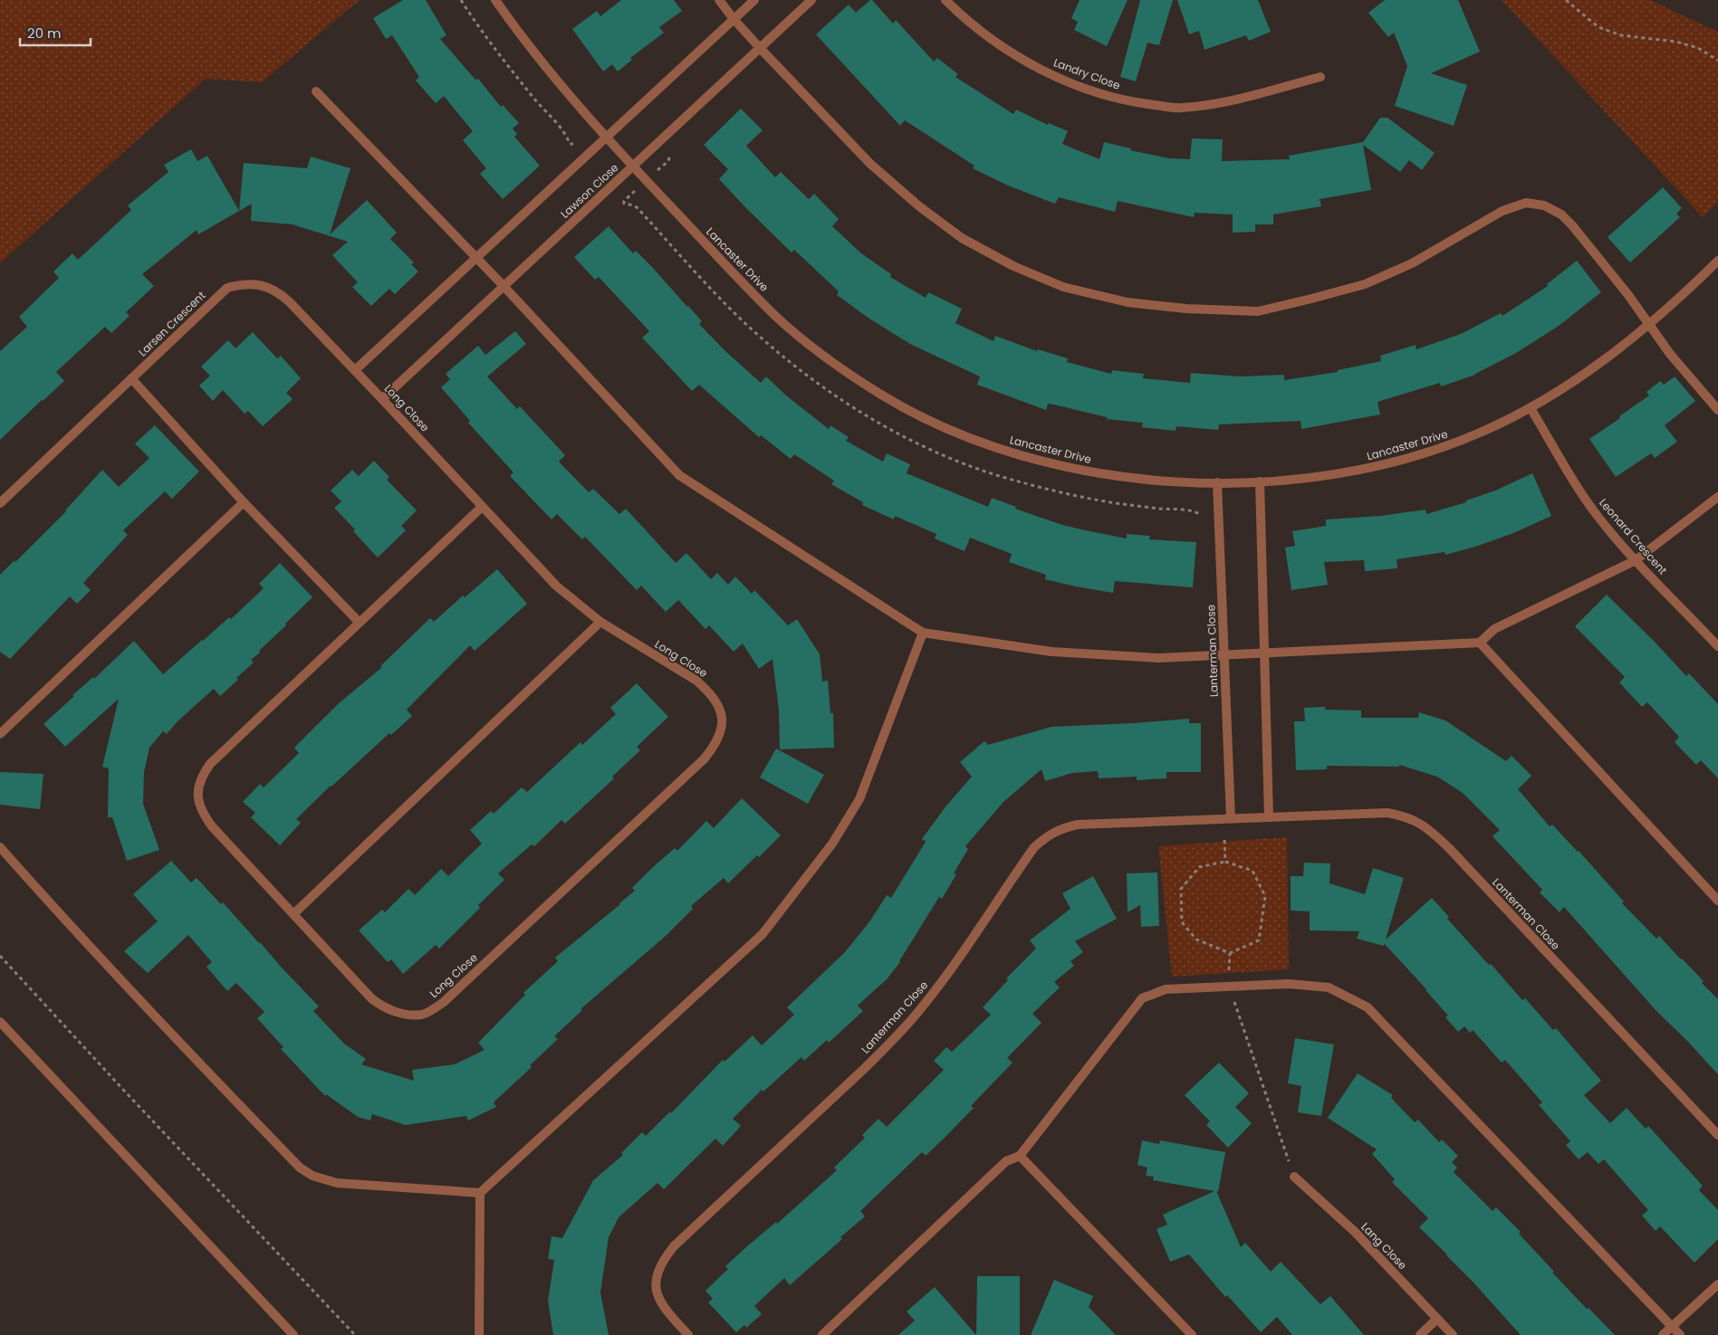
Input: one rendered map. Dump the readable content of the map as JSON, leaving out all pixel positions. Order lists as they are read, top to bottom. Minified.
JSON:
{"streets":{"street":["Landry Close","Lawson Close","Lancaster Drive","Larsen Crescent","Long Close","Leonard Crescent","Lanterman Close","Lang Close"]},"crossings":[["Lawson Close","Lancaster Drive"],["Lawson Close","Long Close"],["Lancaster Drive","Leonard Crescent"],["Lancaster Drive","Lanterman Close"],["Larsen Crescent","Long Close"]],"scale_bar":"20 m"}
